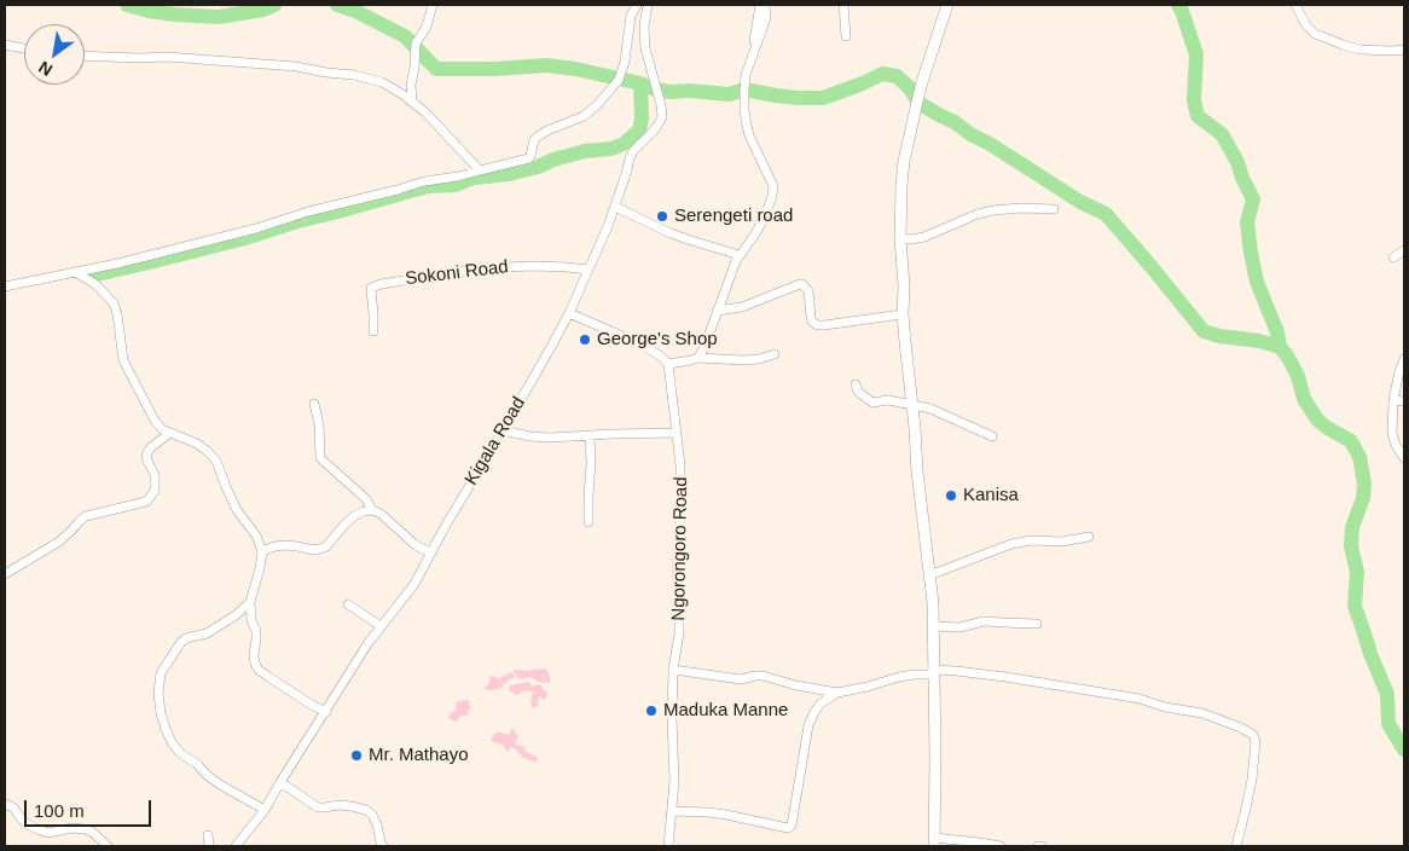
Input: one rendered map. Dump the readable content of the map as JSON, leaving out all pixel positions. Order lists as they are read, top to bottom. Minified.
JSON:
{"streets":{"street":["Sokoni Road","Kigala Road","Ngorongoro Road"]},"crossings":[["Sokoni Road","Kigala Road"]],"places":["Serengeti road","George's Shop","Kanisa","Maduka Manne","Mr. Mathayo"],"scale_bar":"100 m","north":"bottom left"}
